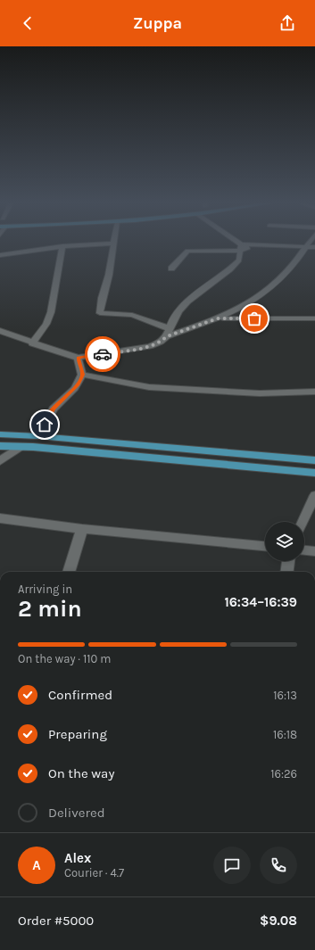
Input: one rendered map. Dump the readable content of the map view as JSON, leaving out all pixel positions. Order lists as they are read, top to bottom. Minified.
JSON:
{"page":{"header":"Zuppa","heading":["2 min","Arriving in","16:34–16:39"],"panel":["Alex","Courier · 4.7","Order #5000","$9.08"],"bar":"On the way · 110 m","list":[["Confirmed","16:13"],["Preparing","16:18"],["On the way","16:26"],"Delivered"],"round":"A"}}
